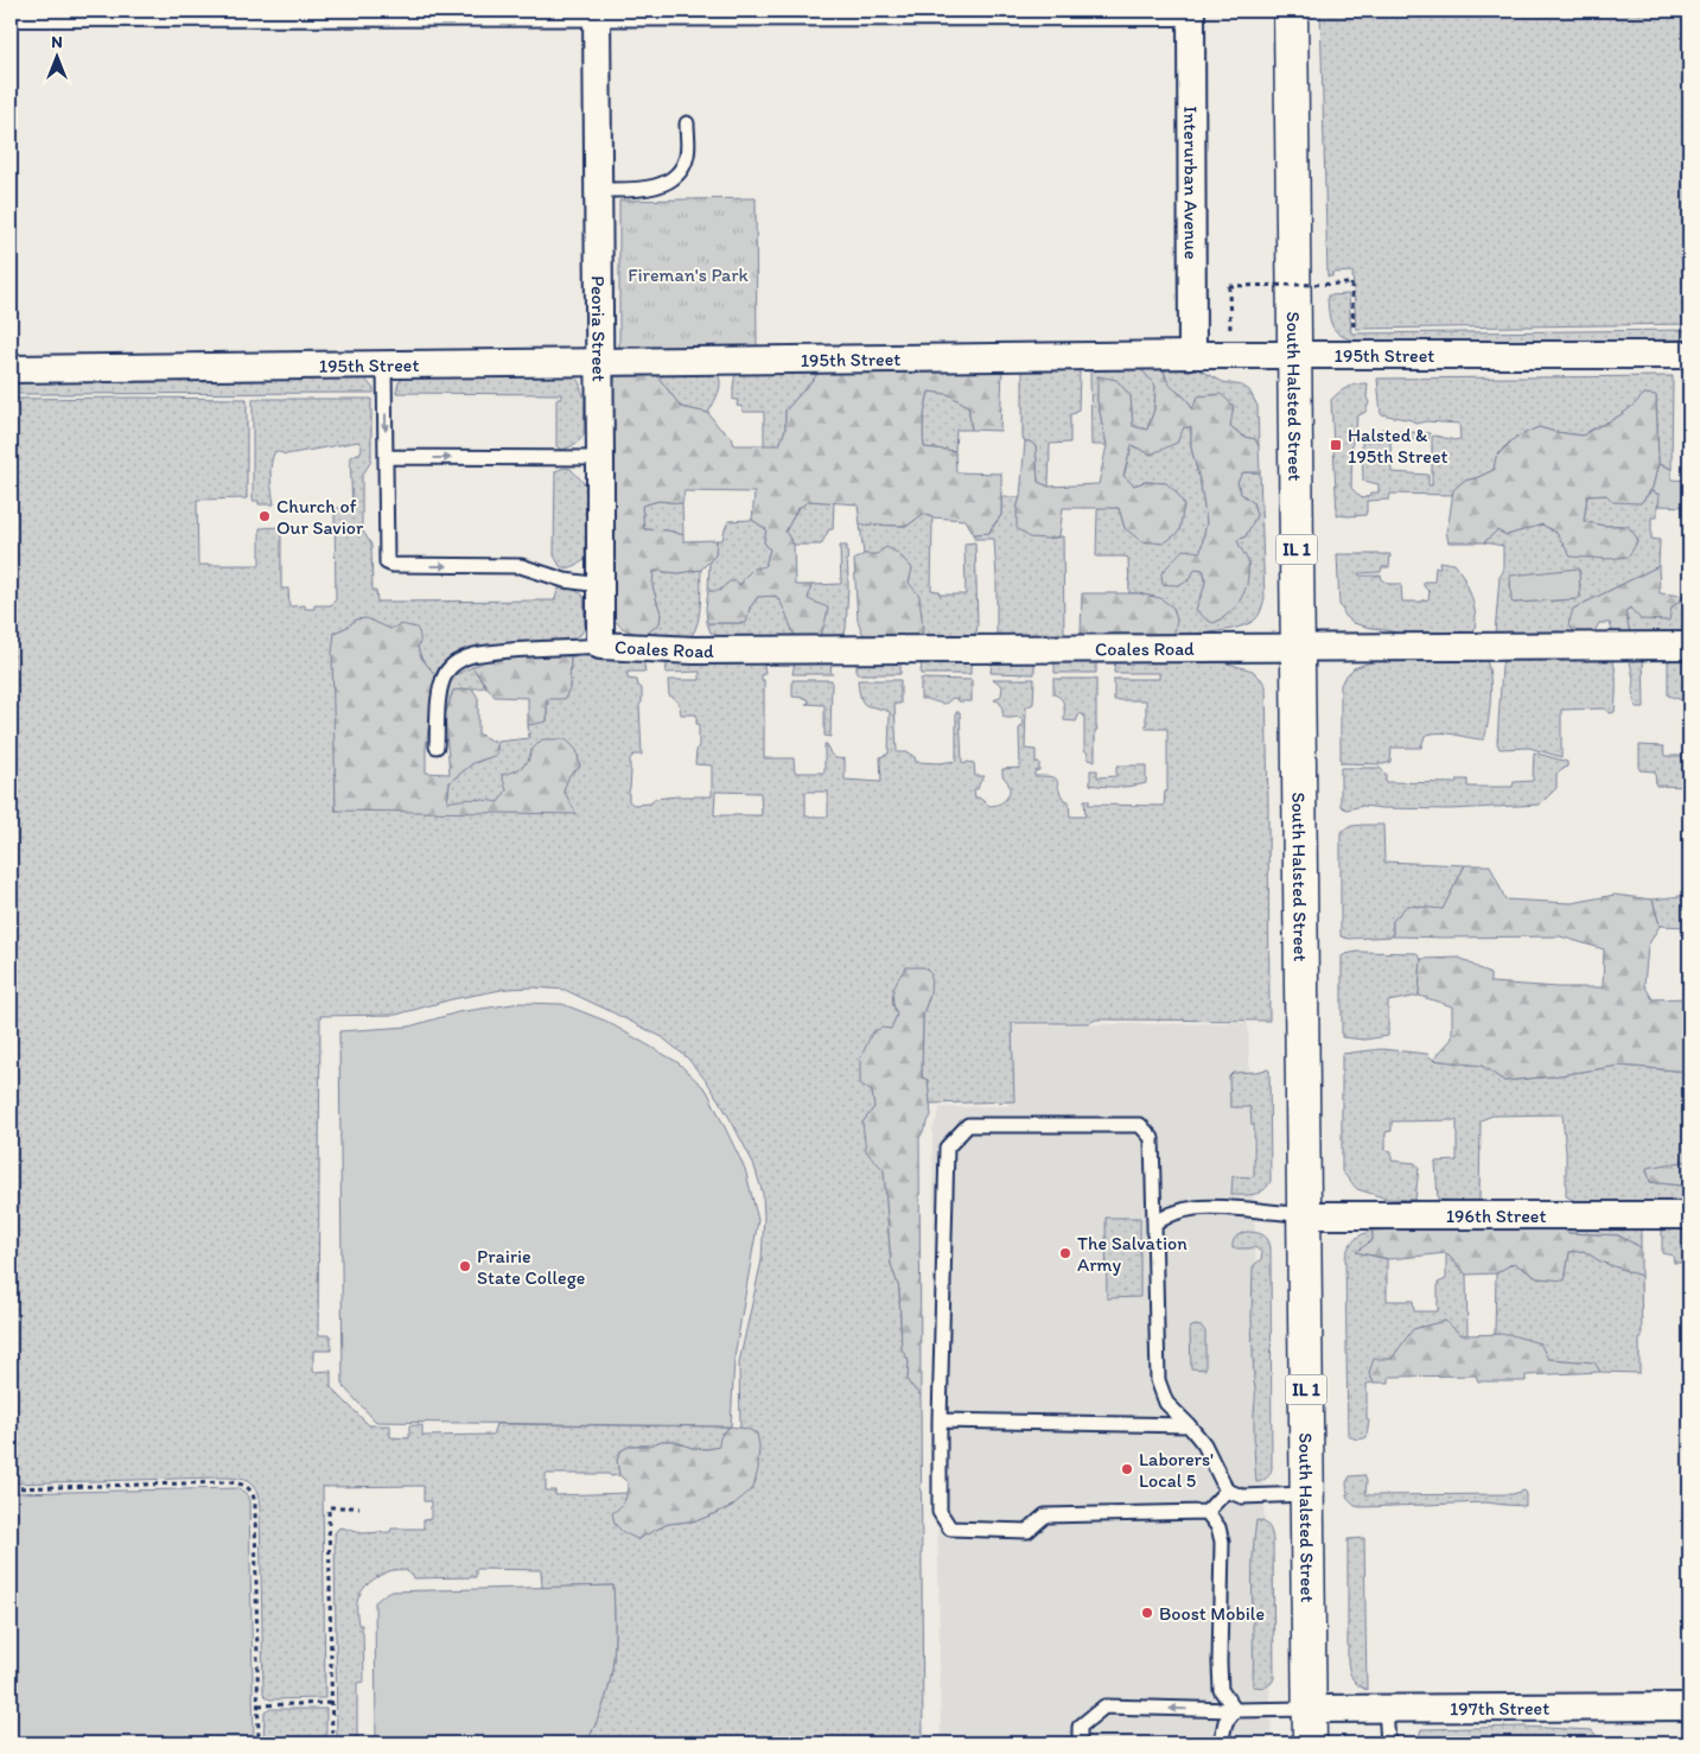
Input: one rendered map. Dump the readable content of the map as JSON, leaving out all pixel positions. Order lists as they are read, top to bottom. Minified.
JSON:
{"streets":{"main road":["South Halsted Street","IL 1"],"street":["Interurban Avenue","Peoria Street","195th Street","Coales Road","196th Street","197th Street"]},"crossings":[["Interurban Avenue","195th Street"],["Peoria Street","195th Street"],["Peoria Street","Coales Road"],["195th Street","South Halsted Street"],["South Halsted Street","Coales Road"],["South Halsted Street","196th Street"],["South Halsted Street","197th Street"]],"parks":["Fireman's Park"],"places":{"transit":["Halsted & 195th Street"],"other":["Church of Our Savior","The Salvation Army","Prairie State College","Laborers' Local 5","Boost Mobile"]},"north":"top"}
